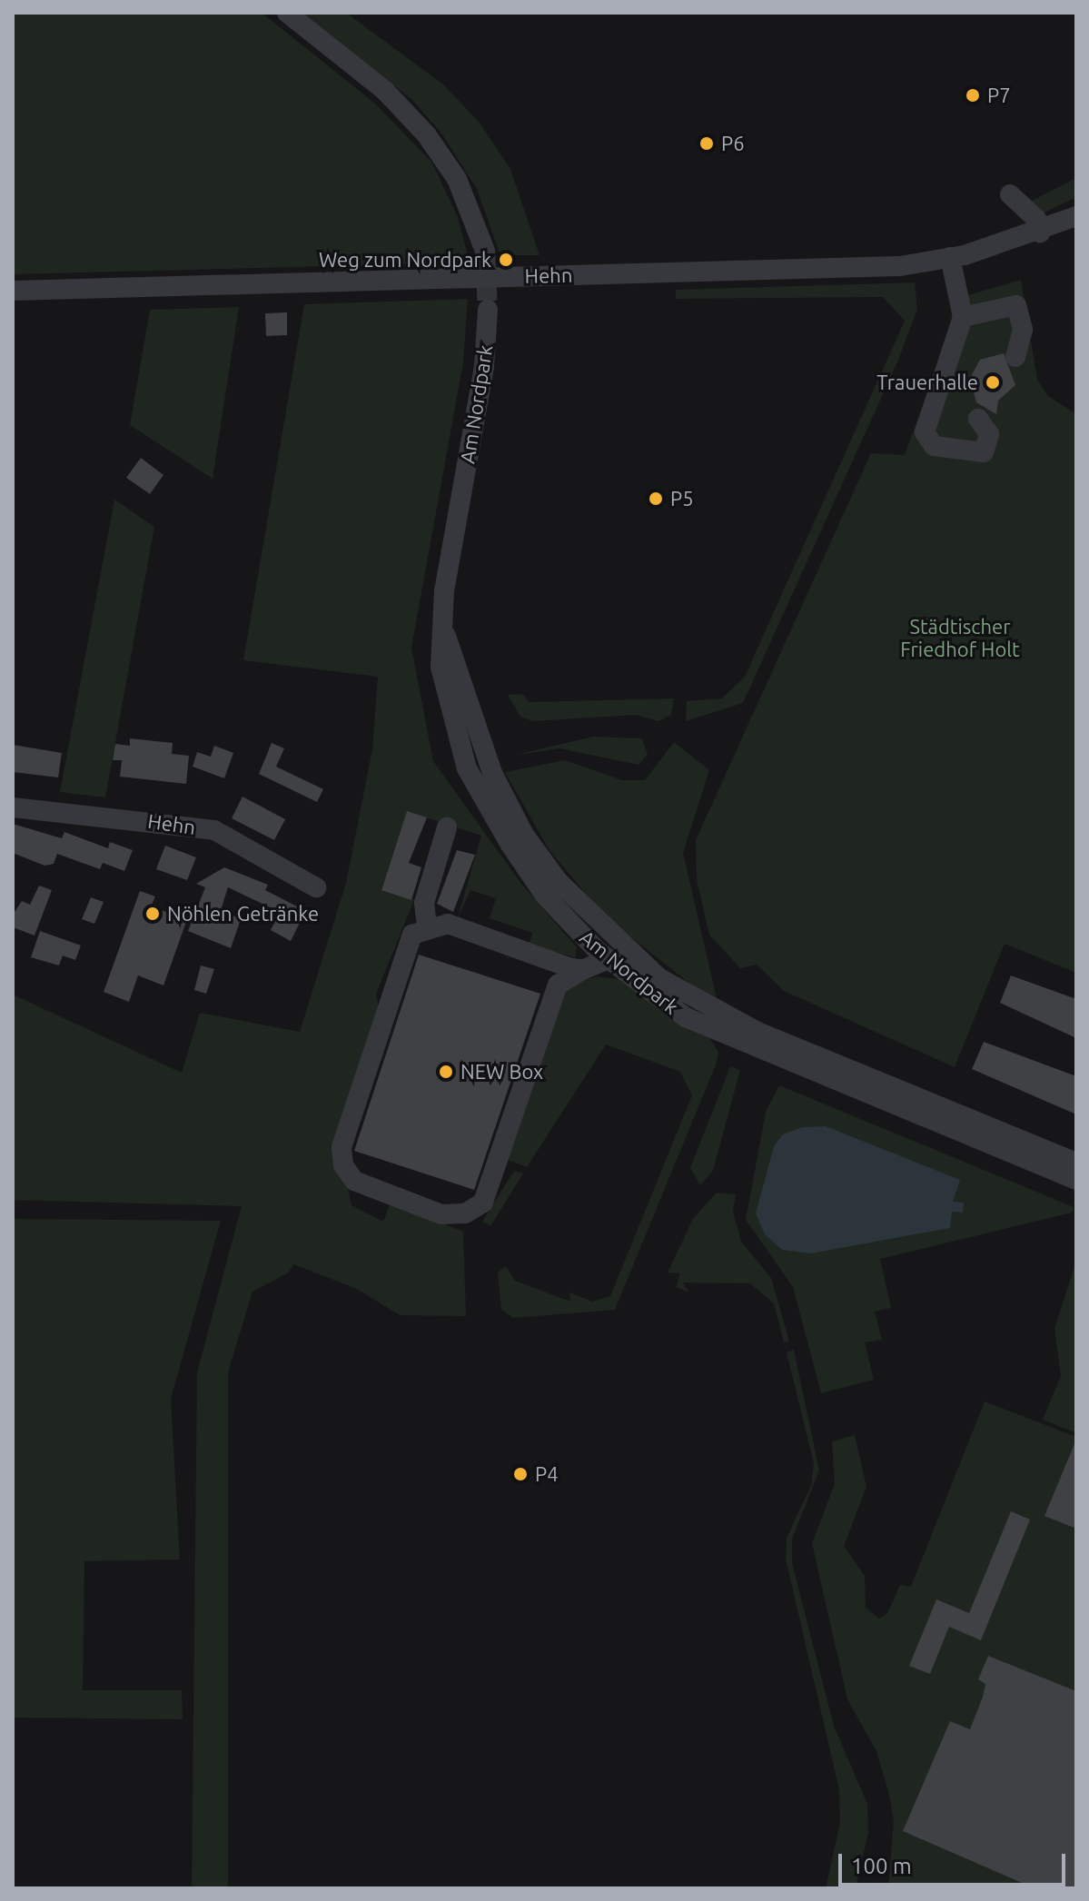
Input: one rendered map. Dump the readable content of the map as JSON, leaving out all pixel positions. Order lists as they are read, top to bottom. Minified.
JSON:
{"streets":{"street":["Hehn","Am Nordpark"]},"parks":["Städtischer Friedhof Holt"],"places":["P7","P6","Weg zum Nordpark","Trauerhalle","P5","Nöhlen Getränke","NEW Box","P4"],"scale_bar":"100 m"}
